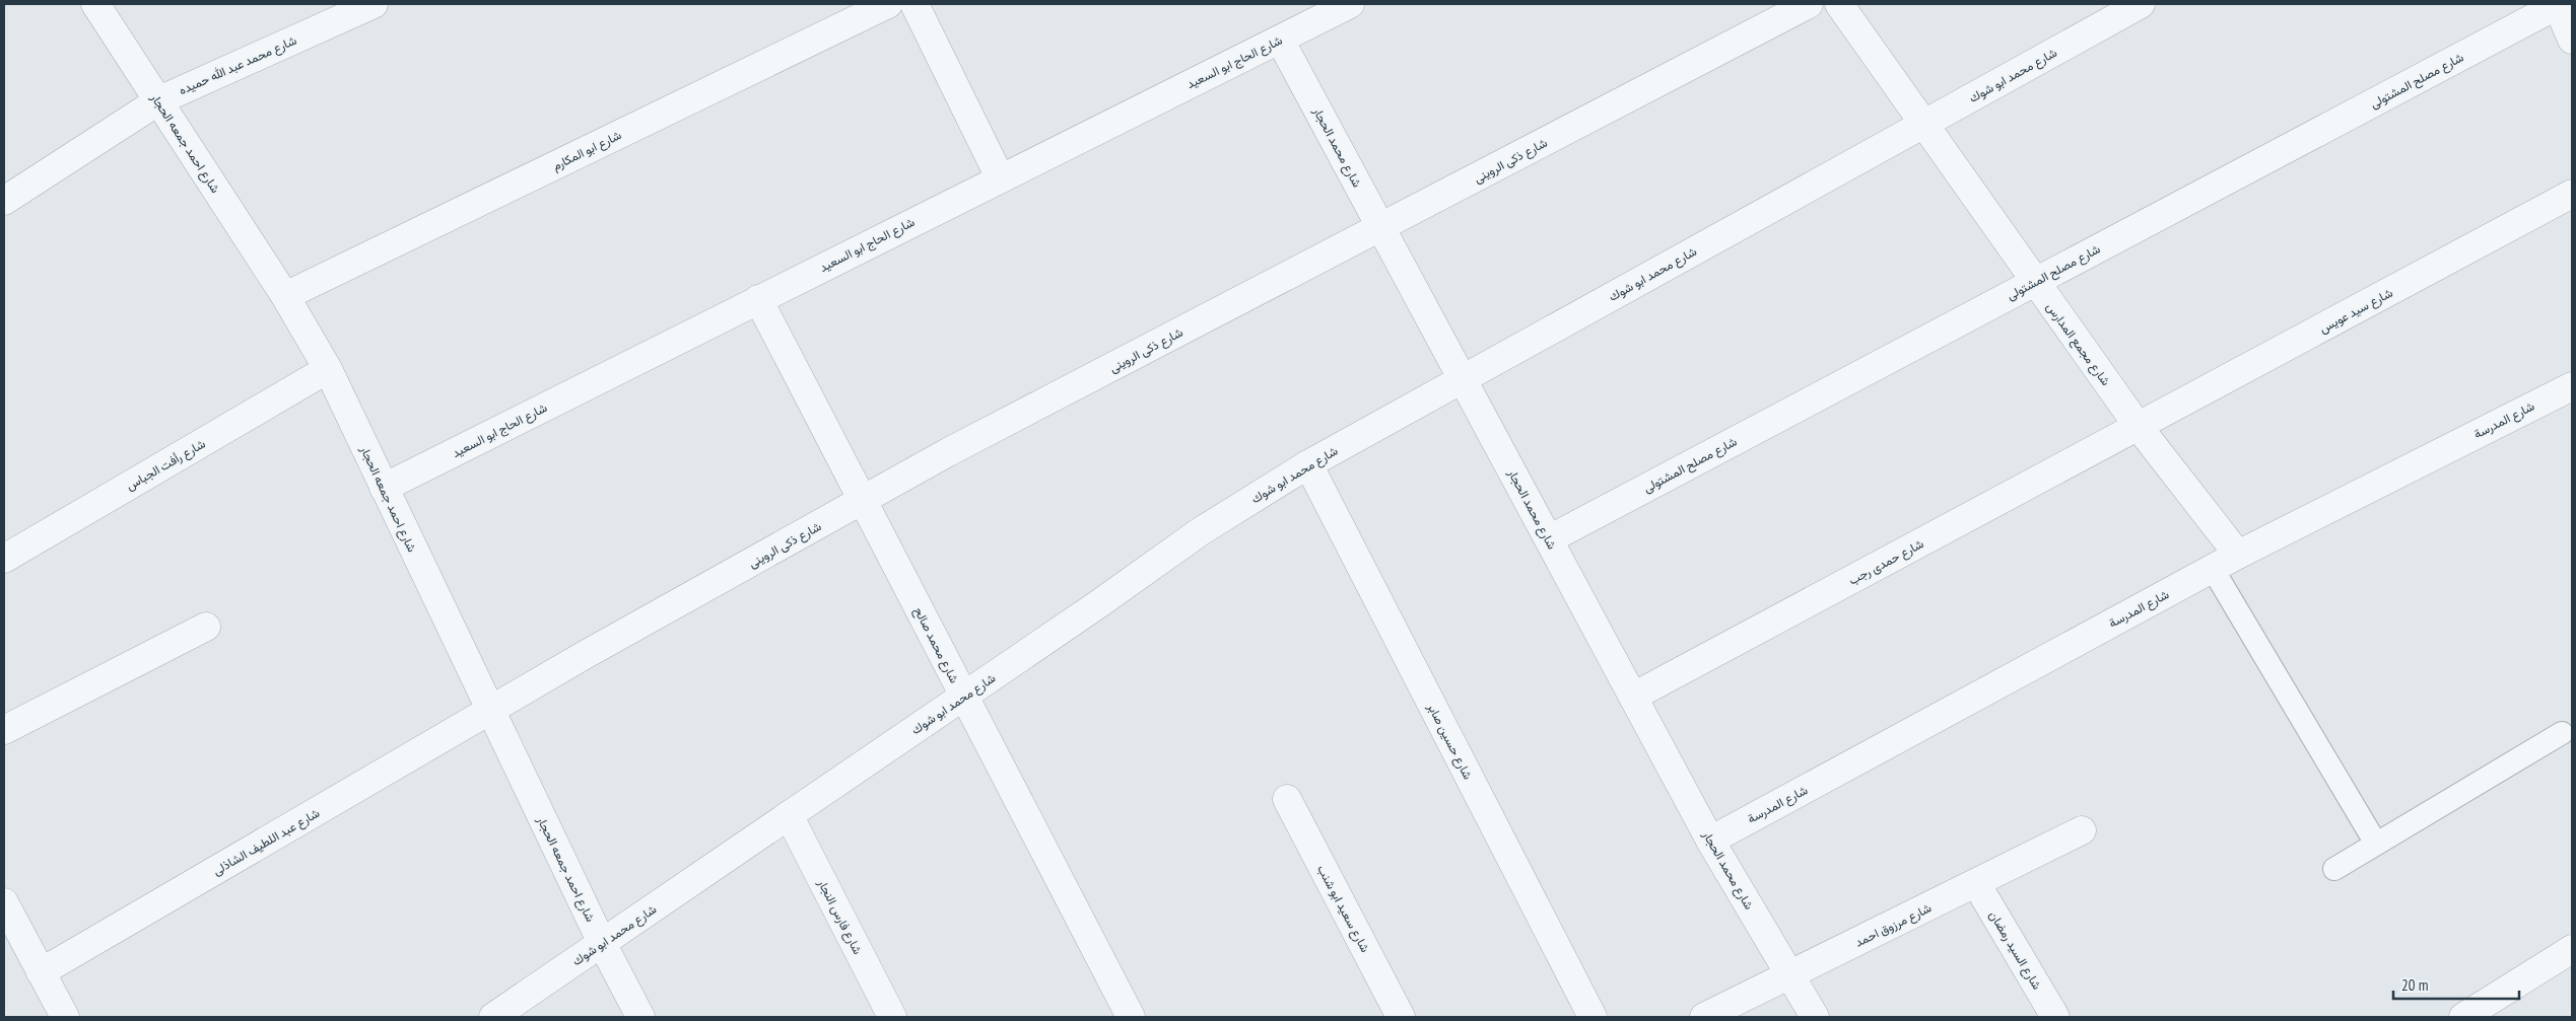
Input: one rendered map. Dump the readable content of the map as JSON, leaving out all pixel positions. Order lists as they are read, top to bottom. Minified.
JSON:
{"streets":{"street":["شارع الحاج ابو السعيد","شارع محمد عبد الله حميده","شارع محمد ابو شوك","شارع مصلح المشتولى","شارع احمد جمعه الحجار","شارع محمد الحجار","شارع ابو المكارم","شارع ذكى الروينى","شارع سيد عويس","شارع مجمع المدارس","شارع المدرسة","شارع رأفت الجباس","شارع حمدى رجب","شارع محمد صالح","شارع حسين صابر","شارع عبد اللطيف الشاذلى","شارع سعيد ابو شنب","شارع فارس النجار","شارع مرزوق احمد","شارع السيد رمضان"]},"crossings":[["شارع الحاج ابو السعيد","شارع احمد جمعه الحجار"],["شارع الحاج ابو السعيد","شارع محمد الحجار"],["شارع الحاج ابو السعيد","شارع محمد صالح"],["شارع محمد عبد الله حميده","شارع احمد جمعه الحجار"],["شارع محمد ابو شوك","شارع احمد جمعه الحجار"],["شارع محمد ابو شوك","شارع محمد الحجار"],["شارع محمد ابو شوك","شارع مجمع المدارس"],["شارع محمد ابو شوك","شارع محمد صالح"],["شارع محمد ابو شوك","شارع حسين صابر"],["شارع محمد ابو شوك","شارع فارس النجار"],["شارع مصلح المشتولى","شارع محمد الحجار"],["شارع مصلح المشتولى","شارع مجمع المدارس"],["شارع احمد جمعه الحجار","شارع ابو المكارم"],["شارع احمد جمعه الحجار","شارع ذكى الروينى"],["شارع احمد جمعه الحجار","شارع رأفت الجباس"],["شارع احمد جمعه الحجار","شارع عبد اللطيف الشاذلى"],["شارع محمد الحجار","شارع ذكى الروينى"],["شارع محمد الحجار","شارع المدرسة"],["شارع محمد الحجار","شارع حمدى رجب"],["شارع محمد الحجار","شارع مرزوق احمد"],["شارع ذكى الروينى","شارع محمد صالح"],["شارع ذكى الروينى","شارع عبد اللطيف الشاذلى"],["شارع سيد عويس","شارع مجمع المدارس"],["شارع سيد عويس","شارع حمدى رجب"],["شارع مجمع المدارس","شارع المدرسة"],["شارع مجمع المدارس","شارع حمدى رجب"],["شارع مرزوق احمد","شارع السيد رمضان"]],"scale_bar":"20 m"}
